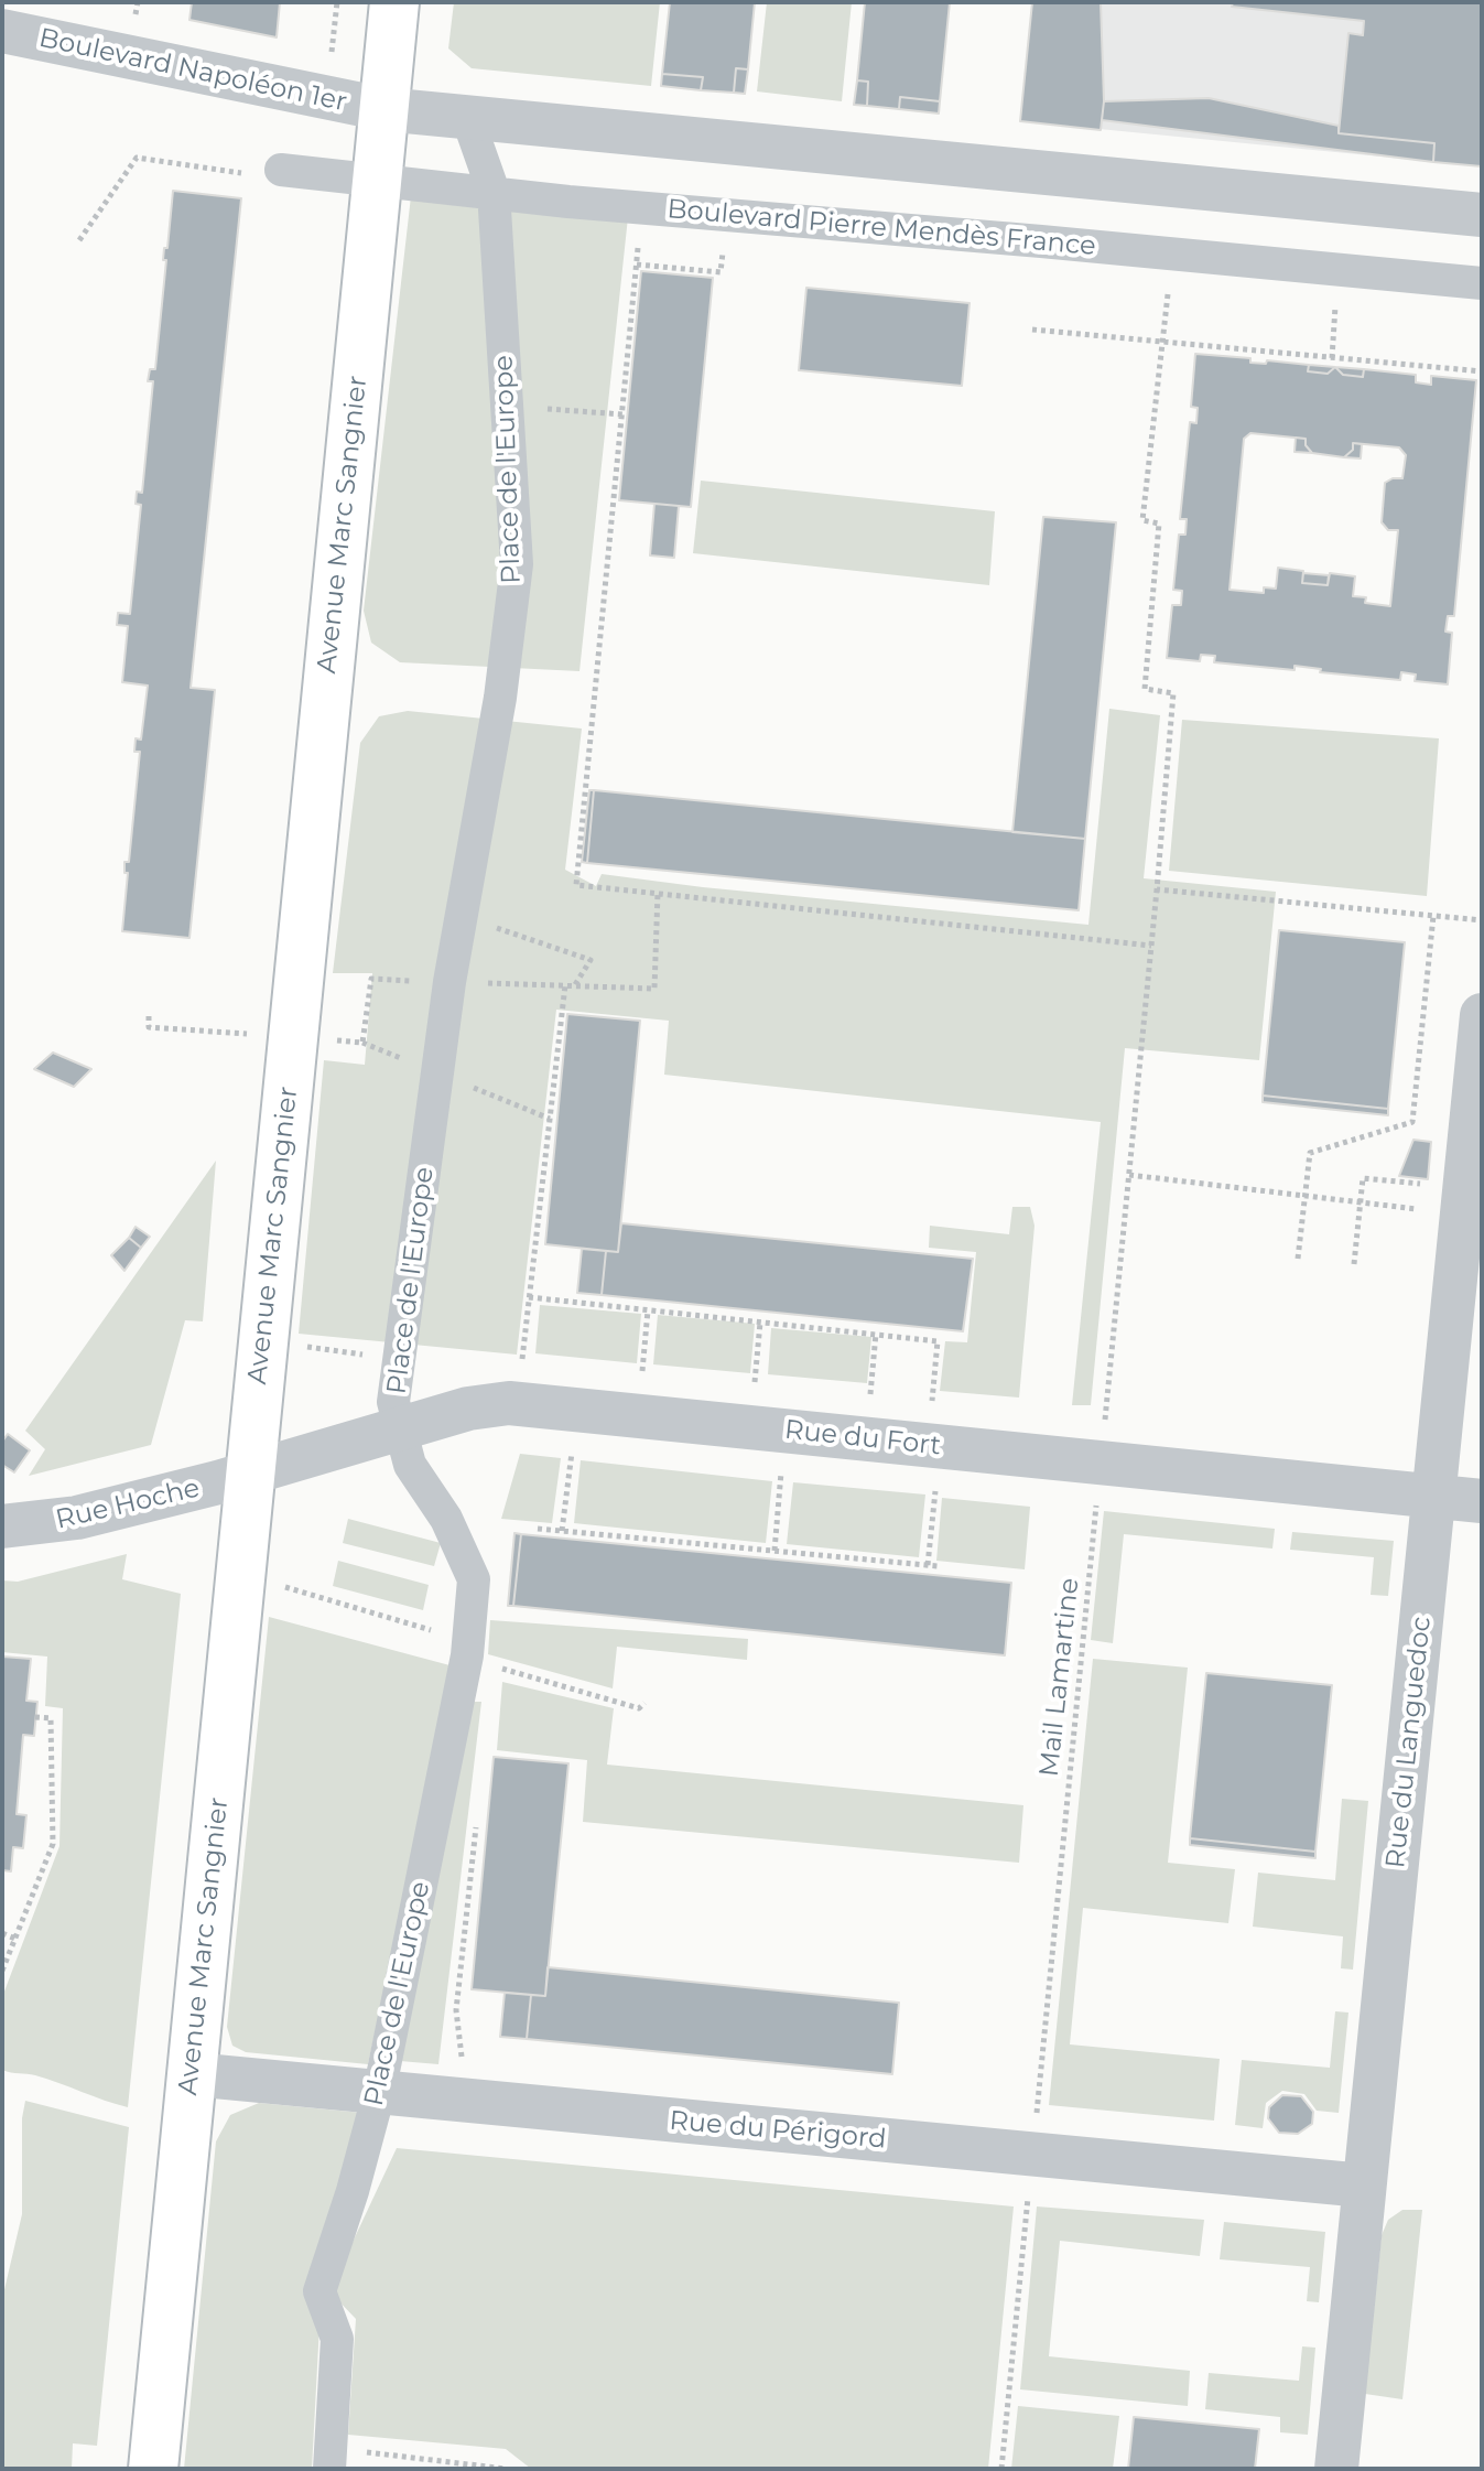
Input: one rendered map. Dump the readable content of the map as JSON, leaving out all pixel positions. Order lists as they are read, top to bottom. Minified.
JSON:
{"streets":{"main road":["Avenue Marc Sangnier"],"street":["Boulevard Napoléon 1er","Boulevard Pierre Mendès France","Place de l'Europe","Rue du Fort","Rue Hoche","Rue du Languedoc","Rue du Périgord"],"path":["Mail Lamartine"]},"crossings":[["Boulevard Napoléon 1er","Avenue Marc Sangnier"],["Boulevard Pierre Mendès France","Place de l'Europe"],["Boulevard Pierre Mendès France","Avenue Marc Sangnier"],["Place de l'Europe","Rue du Fort"],["Place de l'Europe","Rue du Périgord"],["Avenue Marc Sangnier","Rue du Fort"],["Avenue Marc Sangnier","Rue Hoche"],["Avenue Marc Sangnier","Rue du Périgord"],["Rue du Fort","Rue Hoche"],["Rue du Fort","Mail Lamartine"],["Rue du Fort","Rue du Languedoc"],["Mail Lamartine","Rue du Périgord"],["Rue du Languedoc","Rue du Périgord"]]}
